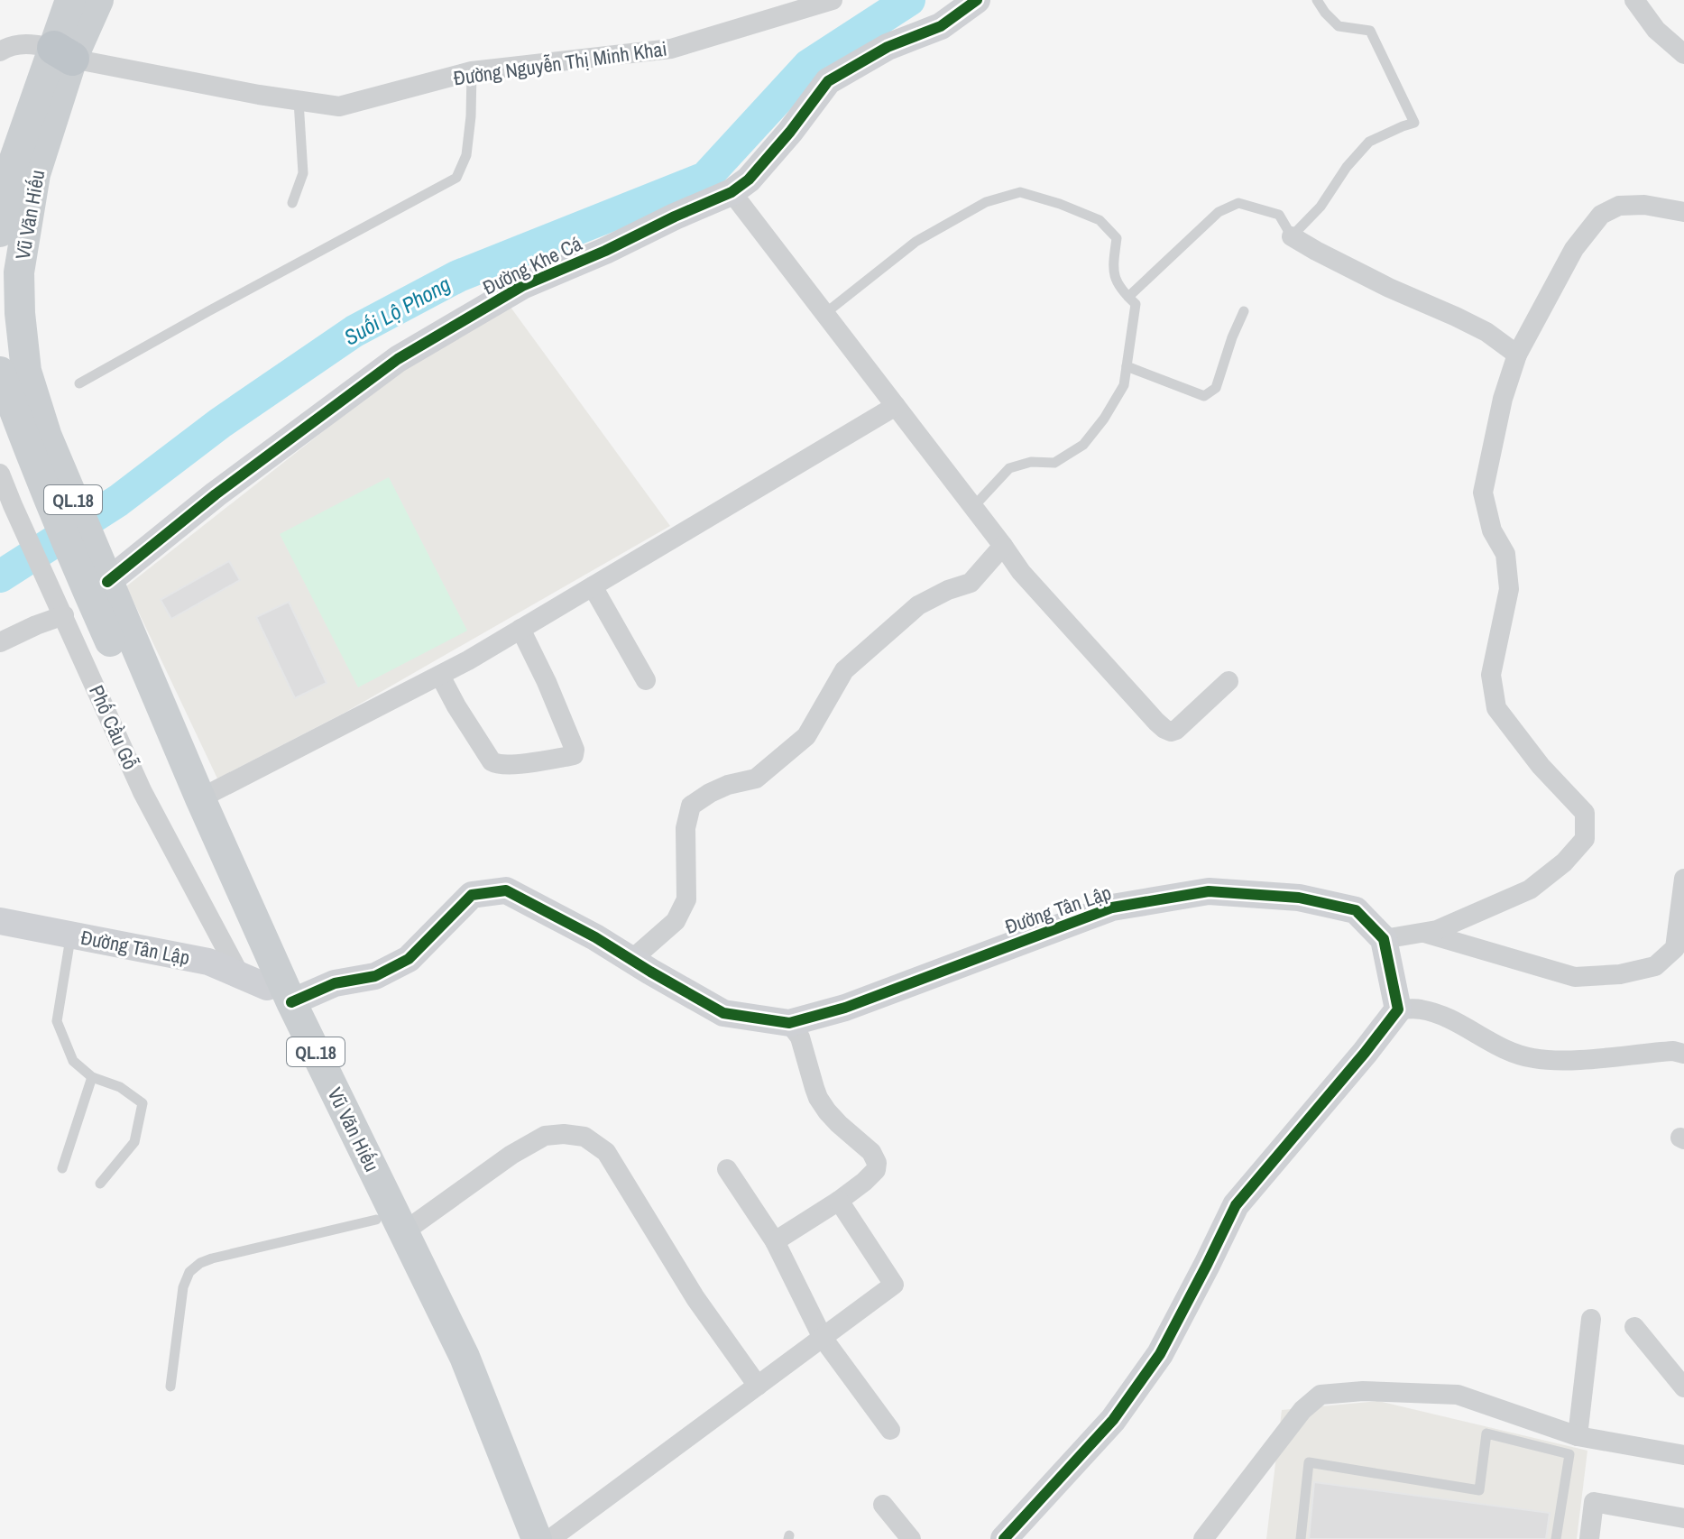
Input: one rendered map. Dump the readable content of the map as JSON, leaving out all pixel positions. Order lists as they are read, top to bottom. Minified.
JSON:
{"streets":{"main road":["Vũ Văn Hiếu","QL.18"],"street":["Đường Nguyễn Thị Minh Khai","Đường Khe Cá","Phố Cầu Gỗ","Đường Tân Lập"]},"crossings":[["Đường Nguyễn Thị Minh Khai","Vũ Văn Hiếu"],["Vũ Văn Hiếu","Đường Khe Cá"],["Vũ Văn Hiếu","QL.18"],["Vũ Văn Hiếu","Phố Cầu Gỗ"],["Vũ Văn Hiếu","Đường Tân Lập"],["Đường Khe Cá","QL.18"],["Phố Cầu Gỗ","Đường Tân Lập"]],"water":["Suối Lộ Phong"]}
